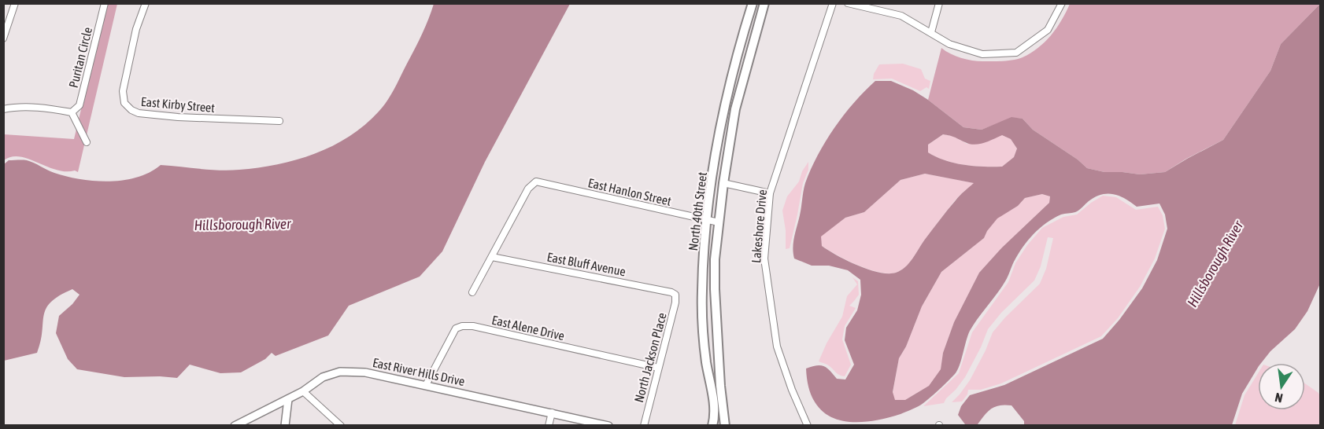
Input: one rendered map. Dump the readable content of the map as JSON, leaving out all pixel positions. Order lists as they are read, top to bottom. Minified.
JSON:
{"streets":{"main road":["North 40th Street"],"street":["Puritan Circle","East Kirby Street","East Hanlon Street","Lakeshore Drive","East Bluff Avenue","East Alene Drive","North Jackson Place","East River Hills Drive"]},"crossings":[["East Hanlon Street","North 40th Street"],["East Hanlon Street","East Bluff Avenue"],["East Bluff Avenue","North Jackson Place"],["East Alene Drive","North Jackson Place"],["East Alene Drive","East River Hills Drive"]],"water":["Hillsborough River"],"north":"bottom"}
